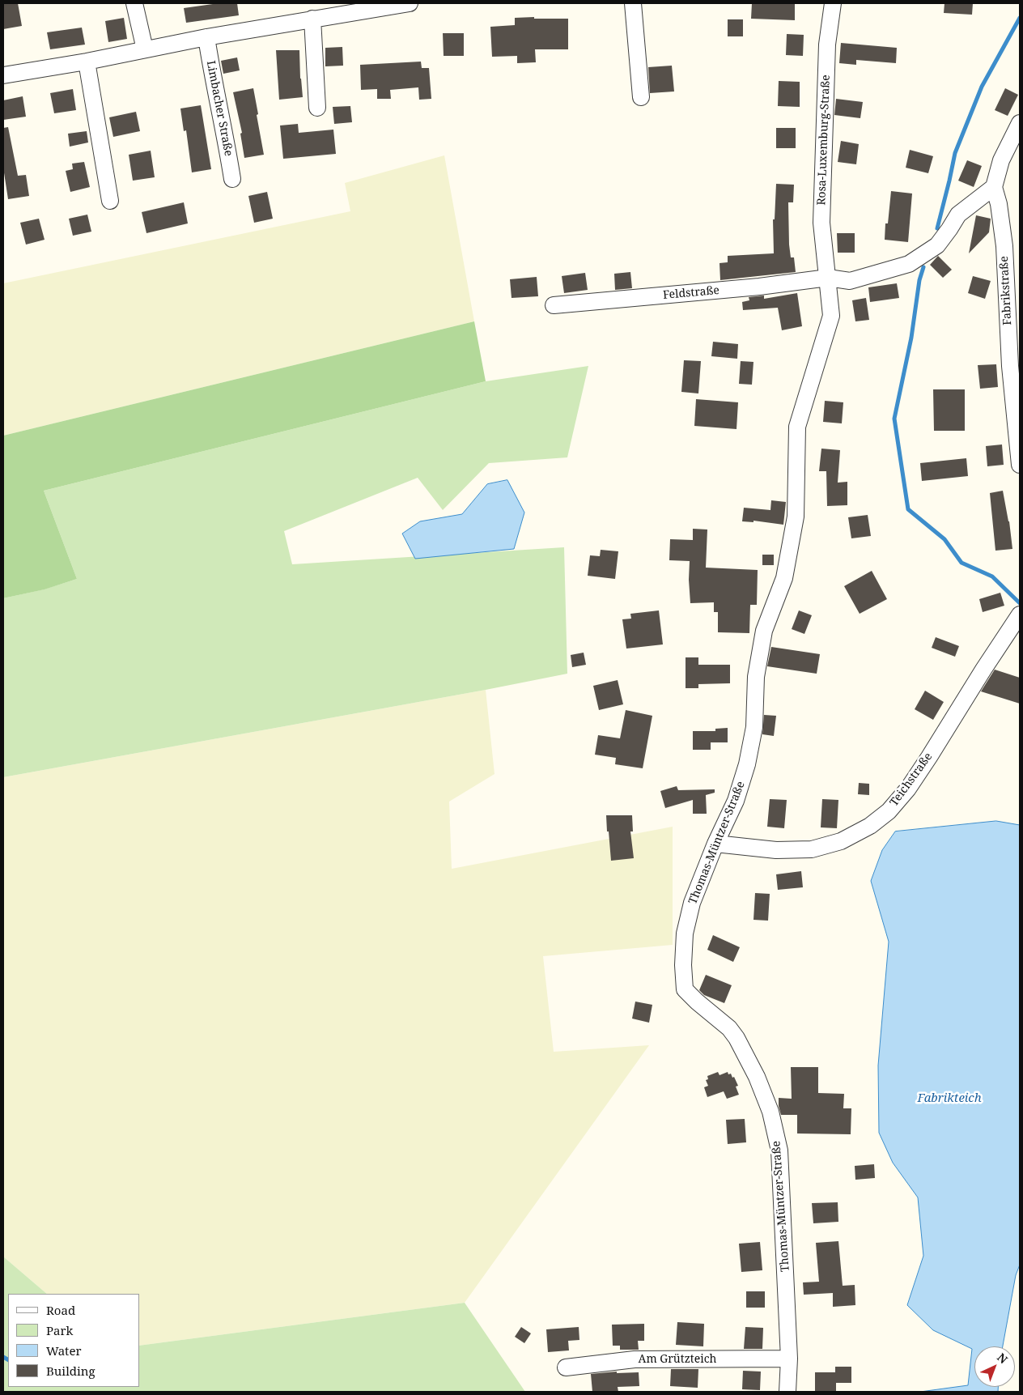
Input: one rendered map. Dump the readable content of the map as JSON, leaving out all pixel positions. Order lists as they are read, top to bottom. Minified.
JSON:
{"streets":{"street":["Limbacher Straße","Rosa-Luxemburg-Straße","Fabrikstraße","Feldstraße","Teichstraße","Thomas-Müntzer-Straße","Am Grützteich"]},"crossings":[["Rosa-Luxemburg-Straße","Feldstraße"],["Rosa-Luxemburg-Straße","Thomas-Müntzer-Straße"],["Feldstraße","Thomas-Müntzer-Straße"],["Teichstraße","Thomas-Müntzer-Straße"],["Thomas-Müntzer-Straße","Am Grützteich"]],"water":["Fabrikteich"],"legend":["Road","Park","Water","Building"],"north":"top right"}
